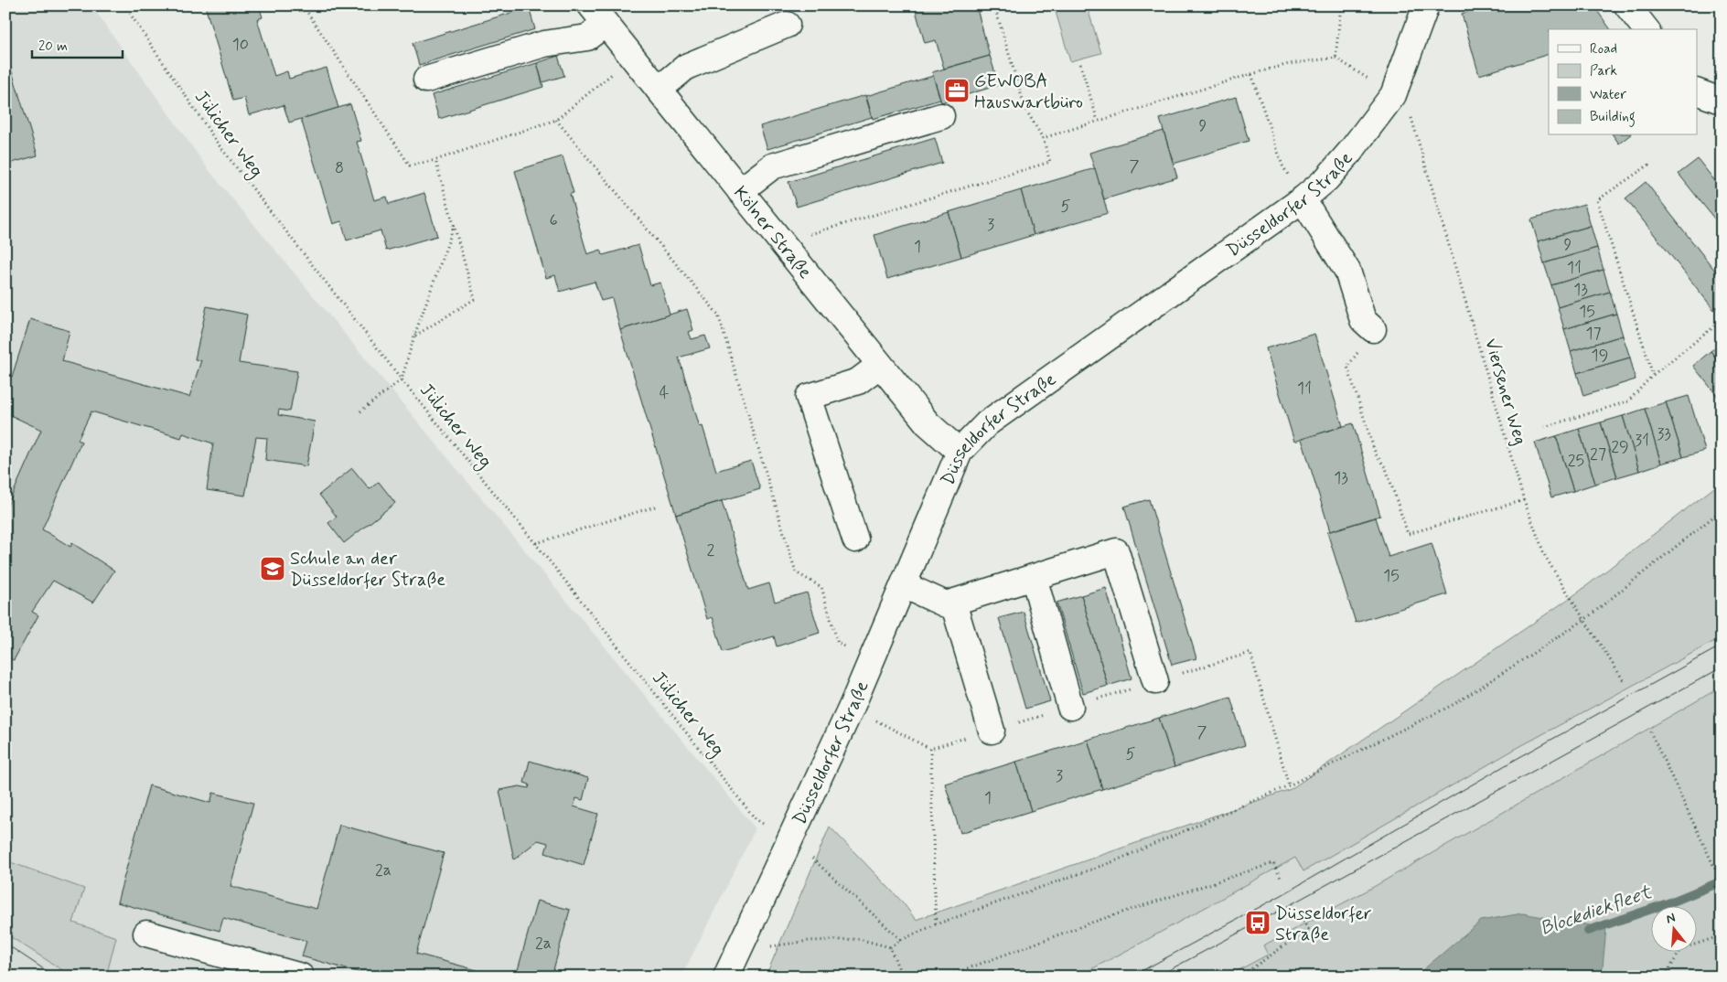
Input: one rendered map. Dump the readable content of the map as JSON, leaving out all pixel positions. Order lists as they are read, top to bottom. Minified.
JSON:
{"streets":{"street":["Düsseldorfer Straße","Kölner Straße"],"path":["Jülicher Weg","Viersener Weg"]},"crossings":[["Jülicher Weg","Düsseldorfer Straße"],["Düsseldorfer Straße","Kölner Straße"],["Düsseldorfer Straße","Viersener Weg"]],"water":["Blockdiekfleet"],"places":{"office":["GEWOBA Hauswartbüro"],"school or university":["Schule an der Düsseldorfer Straße"],"bus stop":["Düsseldorfer Straße"]},"house_numbers":["10","9","7","8","5","6","3","9","1","11","13","15","17","19","11","4","33","31","29","27","25","13","2","15","7","5","3","1","2a","2a"],"legend":["Road","Park","Water","Building"],"scale_bar":"20 m","north":"top"}
